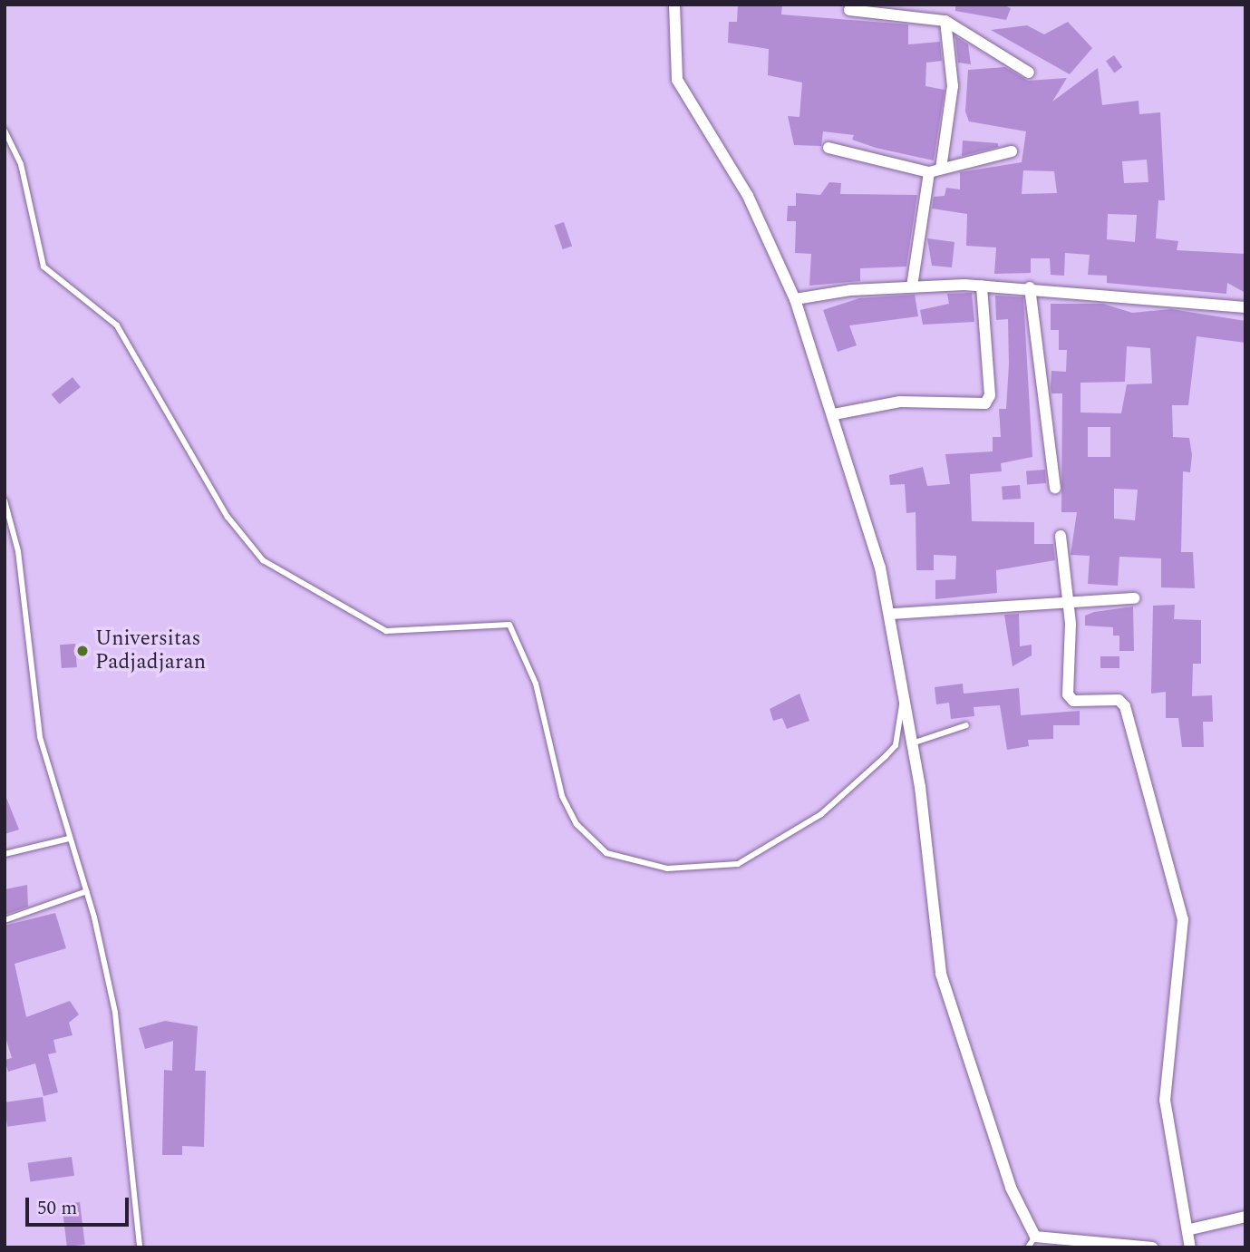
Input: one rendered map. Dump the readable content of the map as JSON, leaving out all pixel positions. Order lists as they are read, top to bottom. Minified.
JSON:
{"places":["Universitas Padjadjaran"],"scale_bar":"50 m"}
